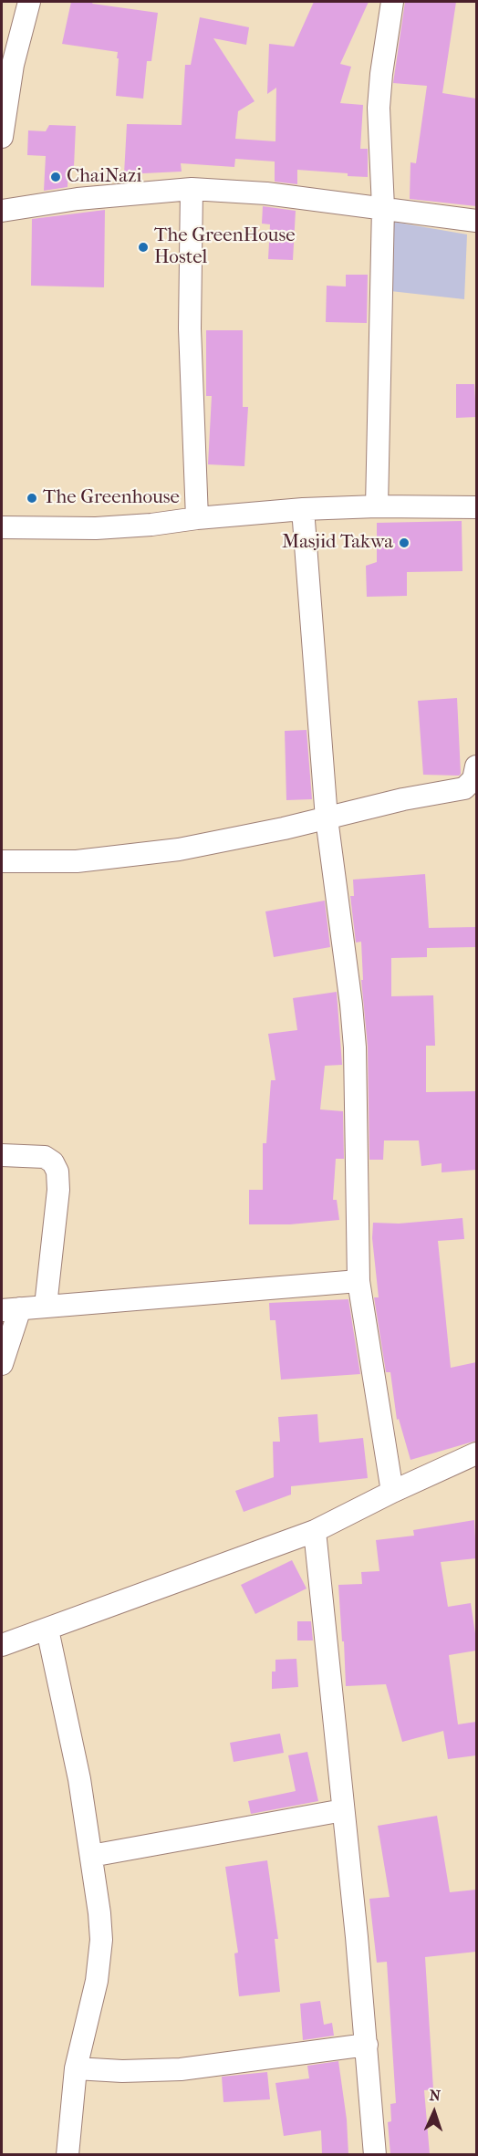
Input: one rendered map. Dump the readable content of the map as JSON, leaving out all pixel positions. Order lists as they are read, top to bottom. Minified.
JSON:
{"places":["ChaiNazi","The GreenHouse Hostel","The Greenhouse","Masjid Takwa"],"north":"top"}
